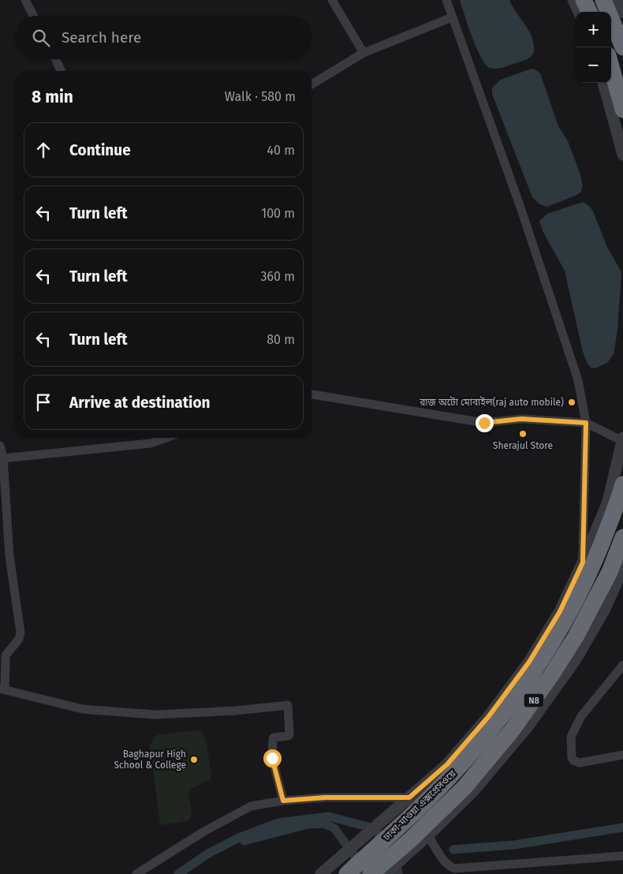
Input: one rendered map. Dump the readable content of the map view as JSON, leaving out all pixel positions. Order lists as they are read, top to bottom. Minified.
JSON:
{"streets":{"highway":["N8","ঢাকা-মাওয়া এক্সপ্রেসওয়ে"]},"places":["রাজ অটো মোবাইল(raj auto mobile)","Sherajul Store","Baghapur High School & College"],"page":{"map_buttons":["+","−"],"search":"Search here","heading":["8 min","Walk · 580 m"],"list":[["Continue","40 m"],["Turn left","100 m"],["Turn left","360 m"],["Turn left","80 m"],"Arrive at destination"]}}
